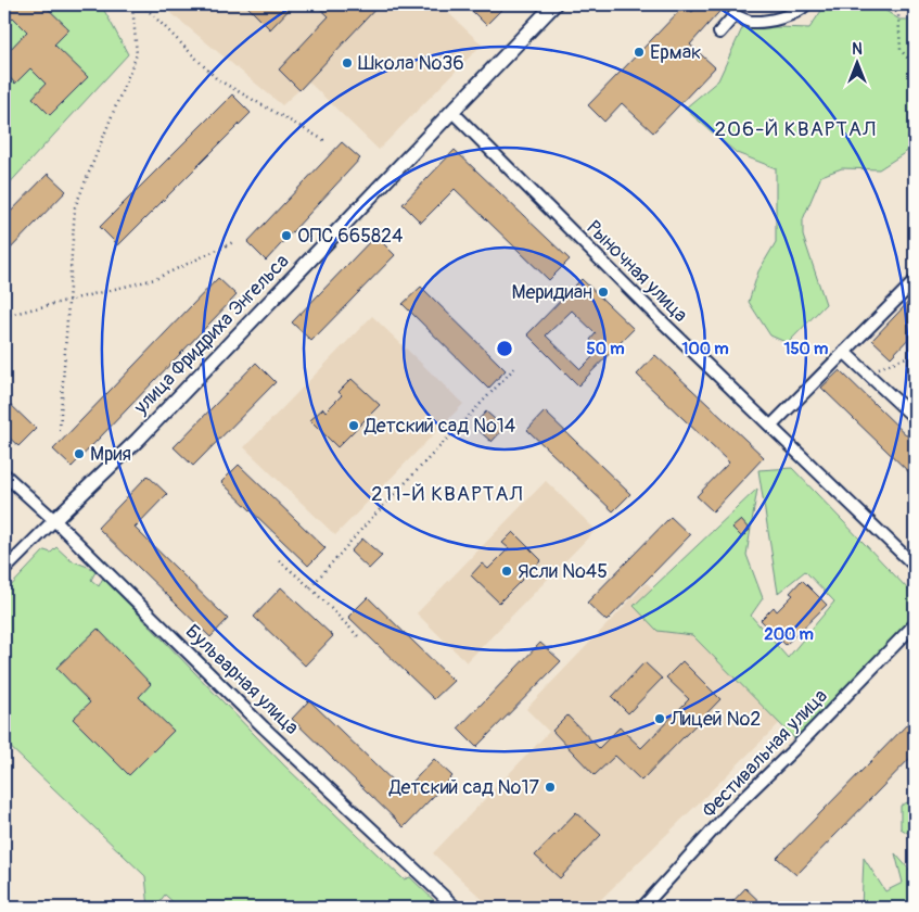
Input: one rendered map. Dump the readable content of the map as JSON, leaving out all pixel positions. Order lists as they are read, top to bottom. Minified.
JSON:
{"streets":{"street":["Рыночная улица","улица Фридриха Энгельса","Бульварная улица","Фестивальная улица"]},"crossings":[["Рыночная улица","улица Фридриха Энгельса"],["улица Фридриха Энгельса","Бульварная улица"]],"districts":["206-Й КВАРТАЛ","211-Й КВАРТАЛ"],"places":["Ермак","Школа №36","ОПС 665824","Меридиан","Детский сад №14","Мрия","Ясли №45","Лицей №2","Детский сад №17"],"north":"top","rings":["50 m","100 m","150 m","200 m"]}
